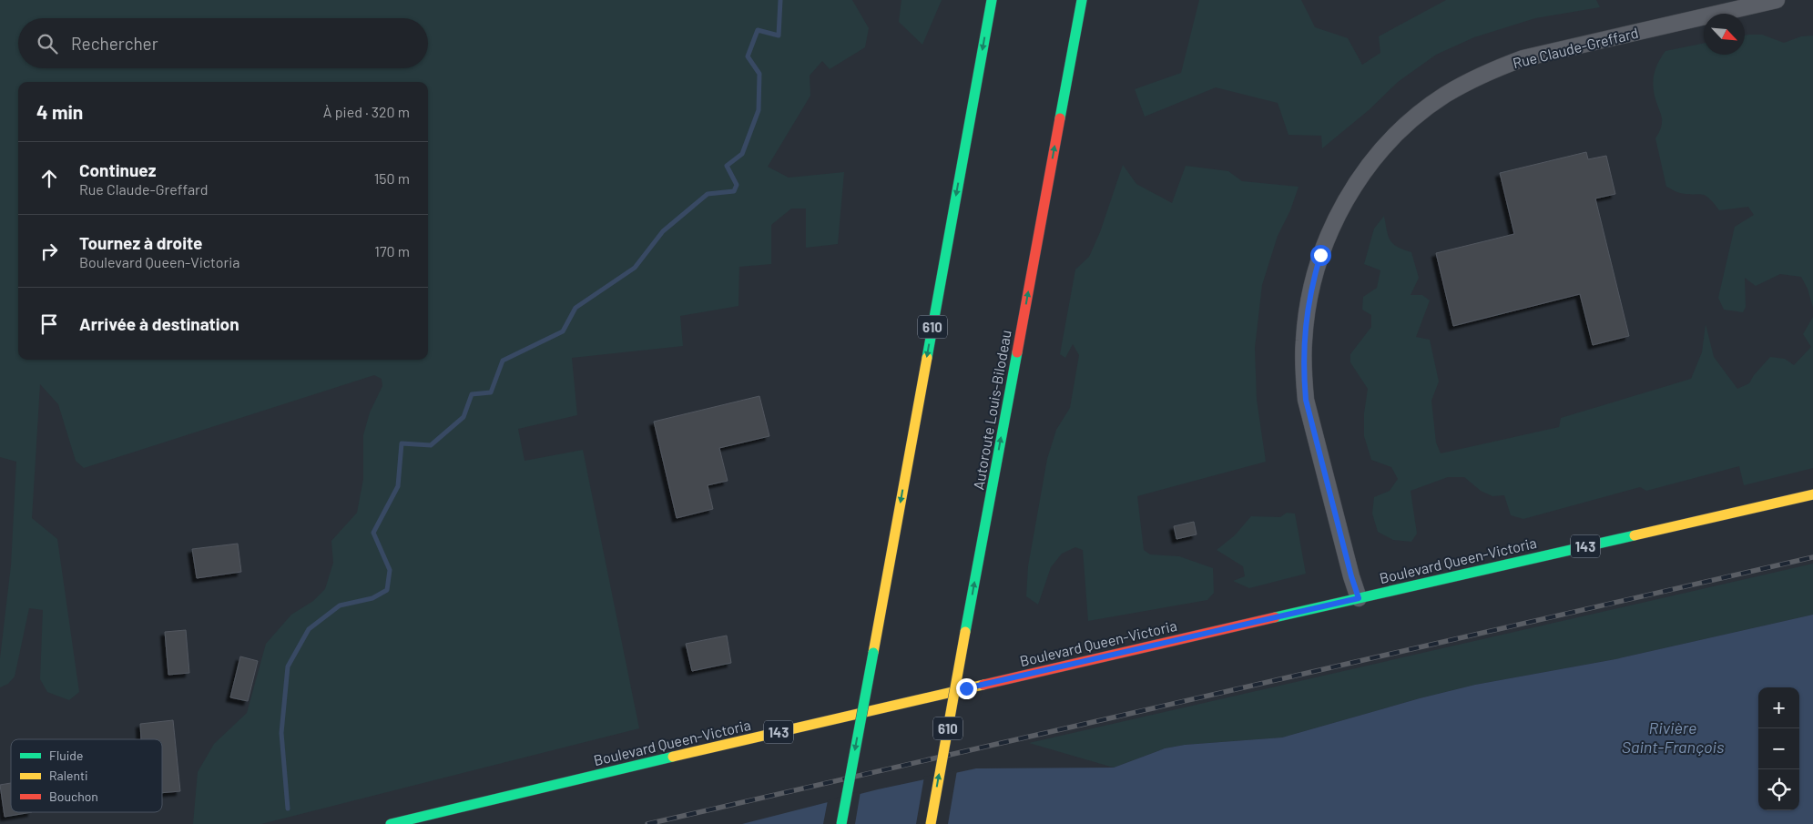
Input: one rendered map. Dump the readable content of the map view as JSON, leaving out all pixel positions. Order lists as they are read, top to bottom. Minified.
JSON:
{"streets":{"main road":["610","Autoroute Louis-Bilodeau","143","Boulevard Queen-Victoria"],"street":["Rue Claude-Greffard"]},"crossings":[["Rue Claude-Greffard","Boulevard Queen-Victoria"]],"water":["Rivière Saint-François"],"legend":["Fluide","Ralenti","Bouchon"],"north":"bottom right","page":{"search":"Rechercher","heading":["4 min","À pied · 320 m"],"list":[["Continuez","Rue Claude-Greffard","150 m"],["Tournez à droite","Boulevard Queen-Victoria","170 m"],"Arrivée à destination"],"map_buttons":["+","−"]}}
